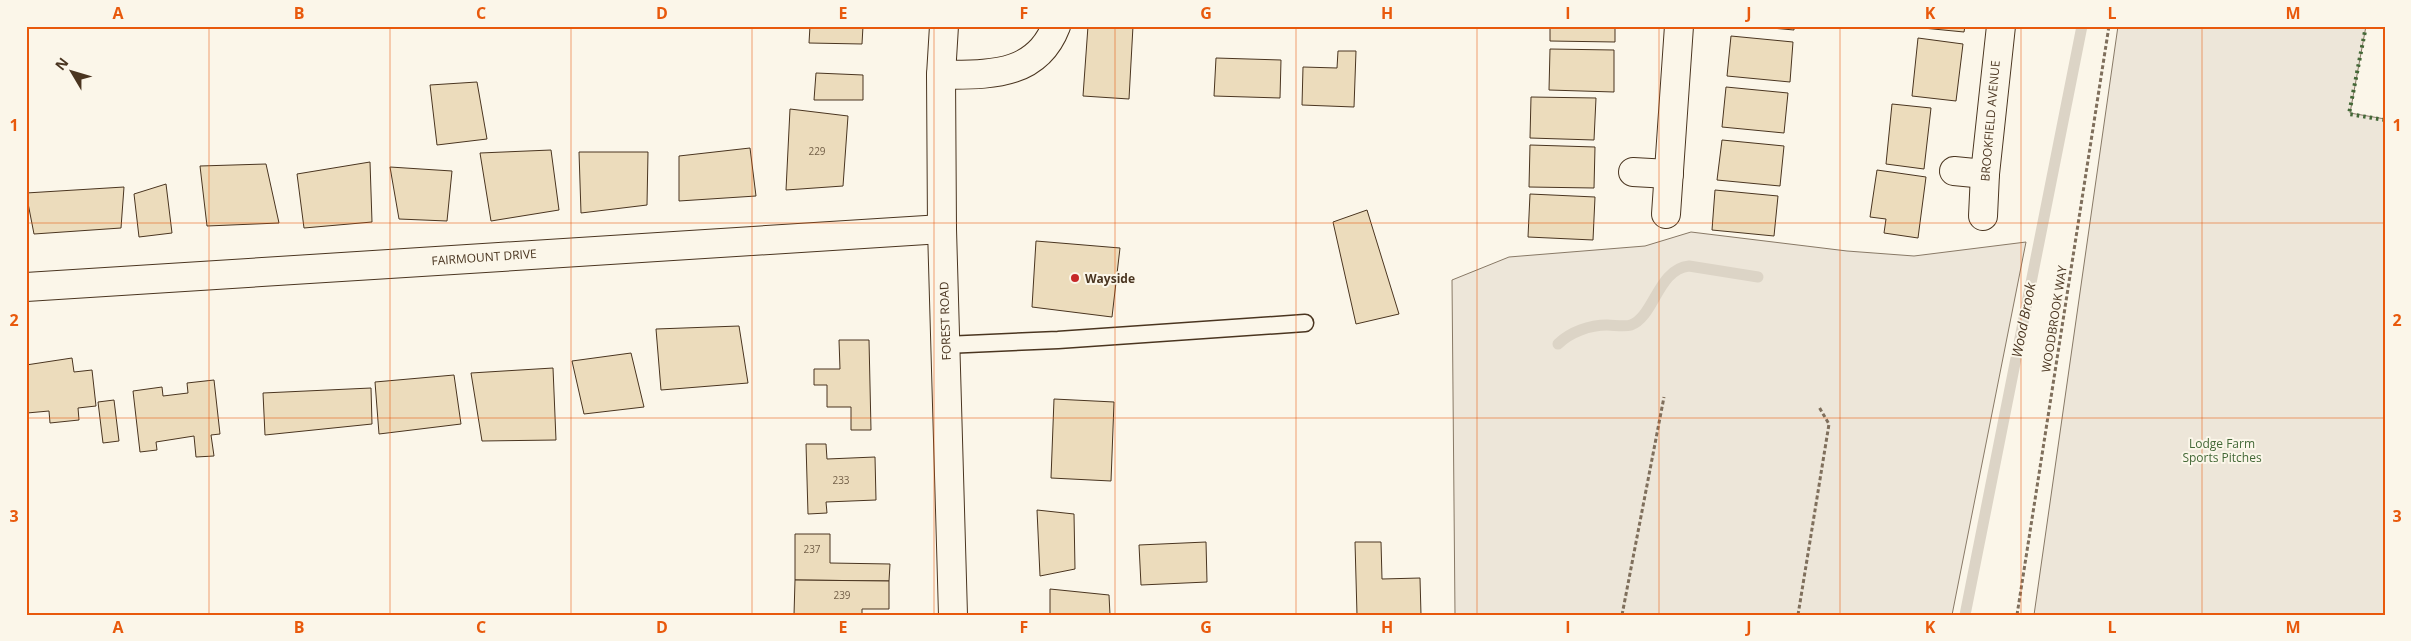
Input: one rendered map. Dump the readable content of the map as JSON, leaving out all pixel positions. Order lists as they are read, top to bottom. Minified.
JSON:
{"streets":{"street":["BROOKFIELD AVENUE","FAIRMOUNT DRIVE","FOREST ROAD"],"path":["WOODBROOK WAY"]},"crossings":[["FAIRMOUNT DRIVE","FOREST ROAD"]],"water":["Wood Brook"],"parks":["Lodge Farm Sports Pitches"],"places":["Wayside"],"house_numbers":["229","233","237","239"],"north":"top left","grid":{"columns":["A","B","C","D","E","F","G","H","I","J","K","L","M"],"rows":["1","2","3"]}}
